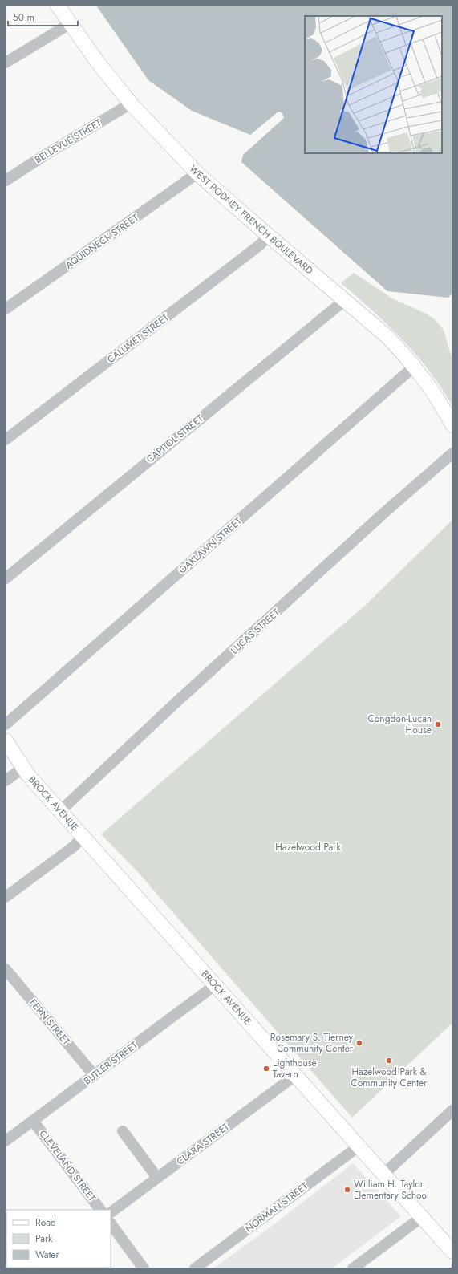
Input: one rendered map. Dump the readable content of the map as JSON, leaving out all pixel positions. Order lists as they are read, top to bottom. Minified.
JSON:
{"streets":{"main road":["WEST RODNEY FRENCH BOULEVARD","BROCK AVENUE"],"street":["BELLEVUE STREET","AQUIDNECK STREET","CALUMET STREET","CAPITOL STREET","OAKLAWN STREET","LUCAS STREET","FERN STREET","BUTLER STREET","CLARA STREET","CLEVELAND STREET","NORMAN STREET"]},"crossings":[["BELLEVUE STREET","WEST RODNEY FRENCH BOULEVARD"],["WEST RODNEY FRENCH BOULEVARD","AQUIDNECK STREET"],["WEST RODNEY FRENCH BOULEVARD","CALUMET STREET"],["WEST RODNEY FRENCH BOULEVARD","CAPITOL STREET"],["WEST RODNEY FRENCH BOULEVARD","OAKLAWN STREET"],["LUCAS STREET","BROCK AVENUE"],["BROCK AVENUE","BUTLER STREET"],["BROCK AVENUE","CLARA STREET"],["BROCK AVENUE","NORMAN STREET"],["FERN STREET","BUTLER STREET"],["BUTLER STREET","CLEVELAND STREET"]],"parks":["Hazelwood Park"],"places":["Congdon-Lucan House","Rosemary S. Tierney Community Center","Hazelwood Park & Community Center","Lighthouse Tavern","William H. Taylor Elementary School"],"legend":["Road","Park","Water"],"scale_bar":"50 m"}
